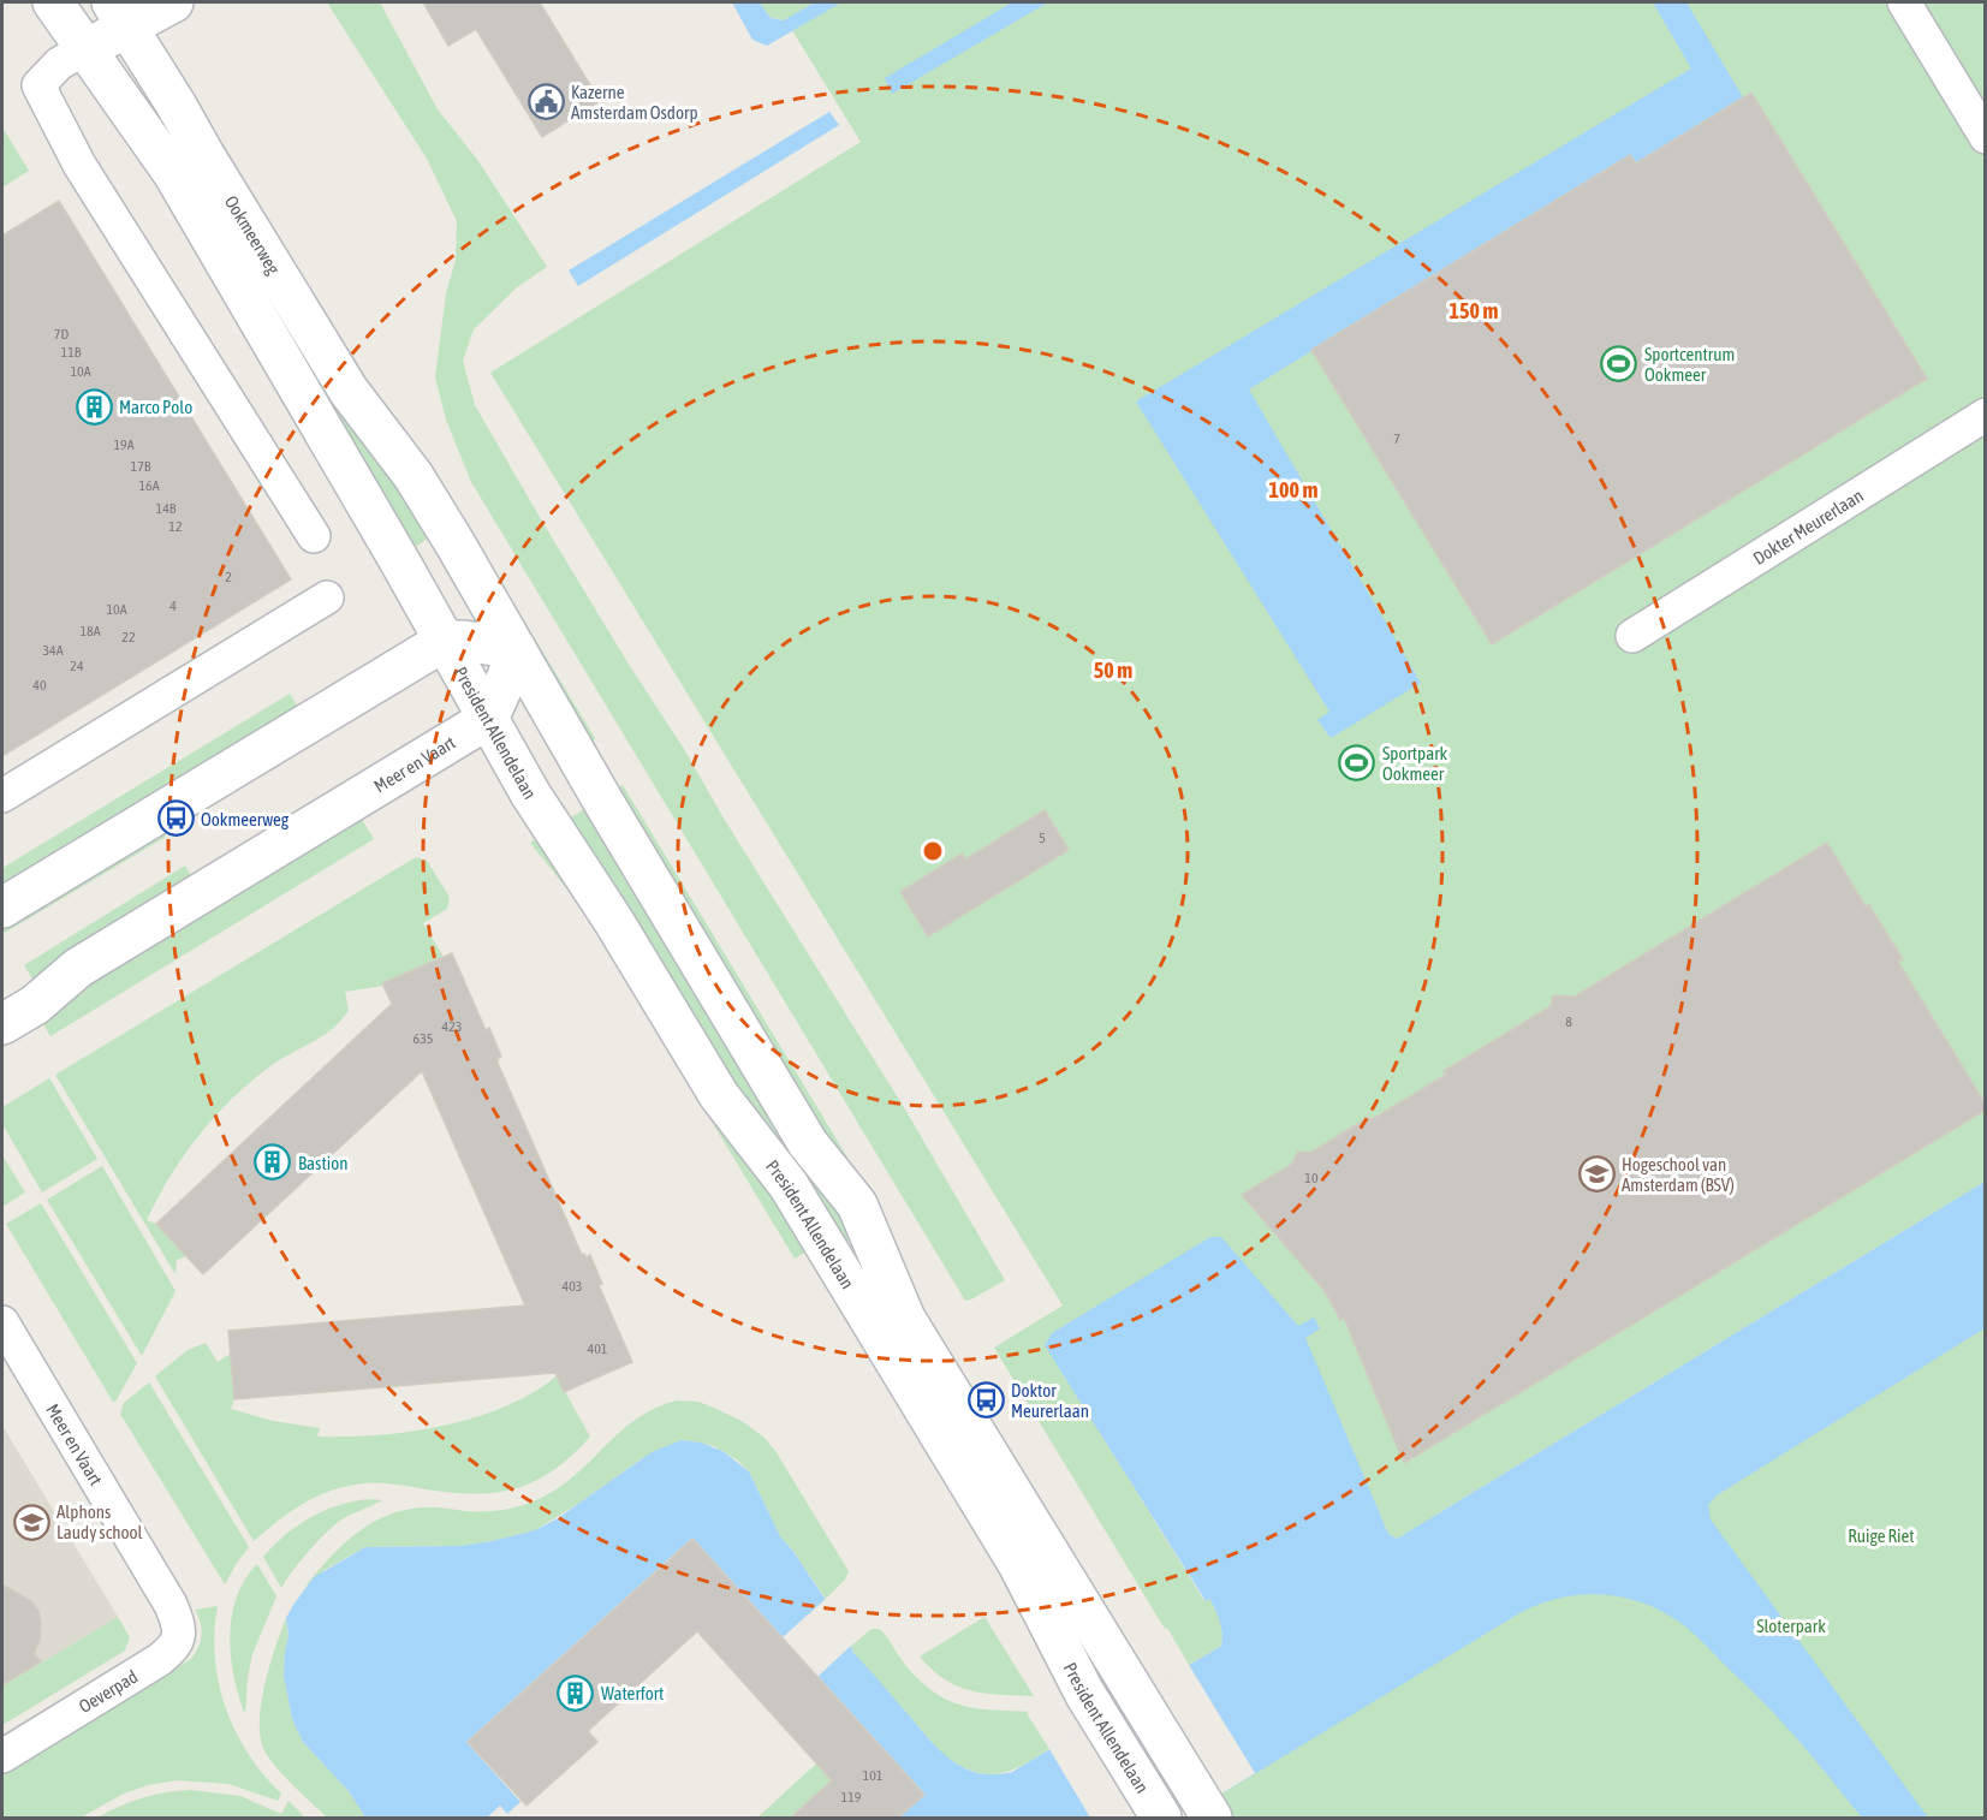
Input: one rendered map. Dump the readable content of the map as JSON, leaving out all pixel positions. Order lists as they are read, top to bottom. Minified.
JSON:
{"streets":{"main road":["Ookmeerweg","President Allendelaan","Meer en Vaart"],"street":["Dokter Meurerlaan","Oeverpad"]},"crossings":[["Ookmeerweg","President Allendelaan"],["President Allendelaan","Meer en Vaart"],["Meer en Vaart","Oeverpad"]],"parks":["Ruige Riet","Sloterpark"],"places":{"public building":["Kazerne Amsterdam Osdorp"],"sports":["Sportcentrum Ookmeer","Sportpark Ookmeer"],"building":["Marco Polo","Bastion","Waterfort"],"bus stop":["Ookmeerweg","Doktor Meurerlaan"],"school or university":["Hogeschool van Amsterdam (BSV)","Alphons Laudy school"]},"house_numbers":["7D","11B","10A","7","19A","17B","16A","14B","12","2","4","10A","18A","22","34A","24","40","5","8","423","635","10","403","401","101","119"],"rings":["150 m","100 m","50 m"]}
